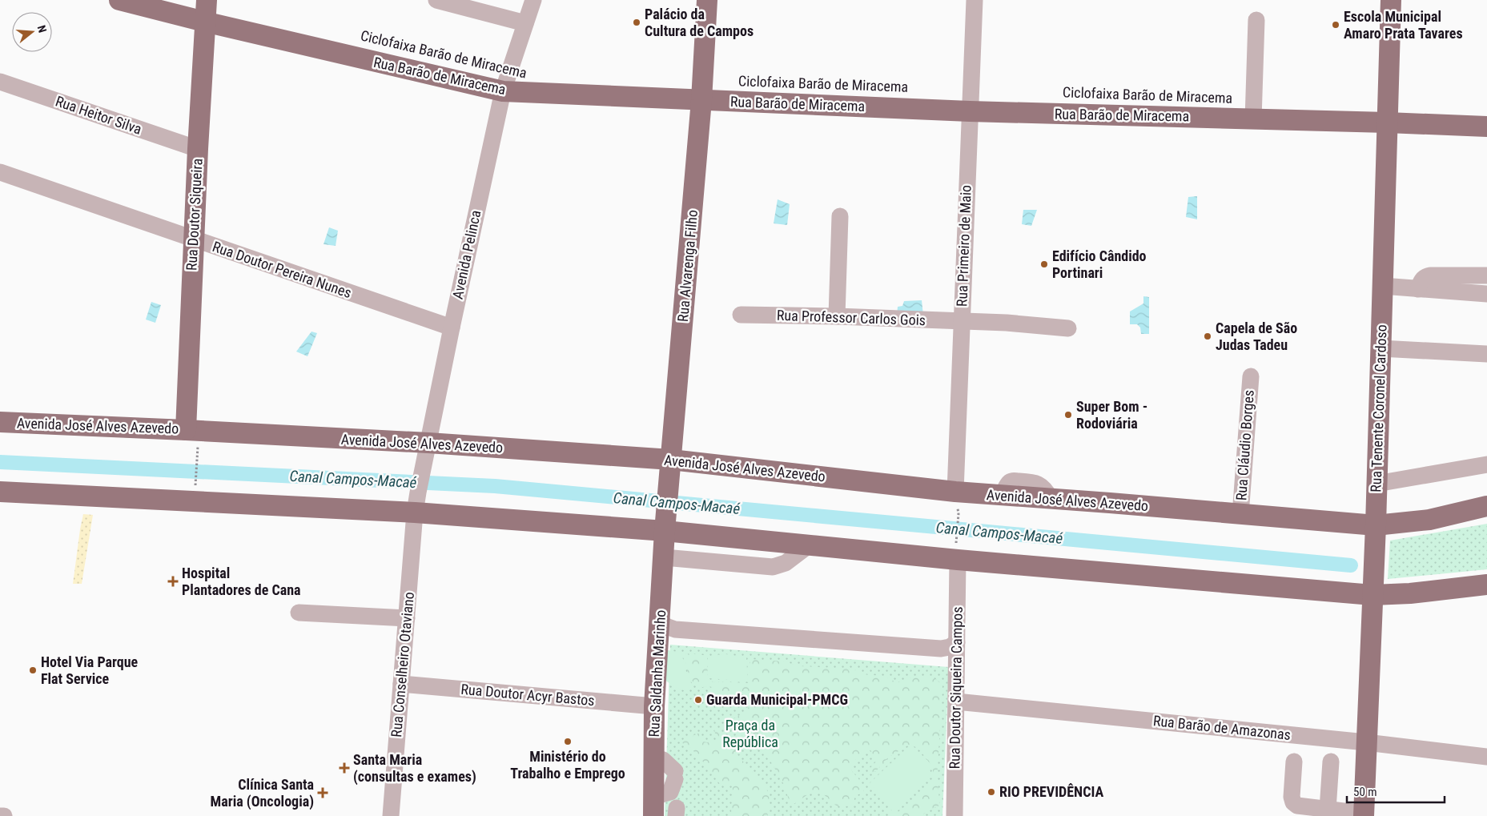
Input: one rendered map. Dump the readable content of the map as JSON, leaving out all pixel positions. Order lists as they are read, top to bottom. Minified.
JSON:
{"streets":{"main road":["Rua Barão de Miracema","Rua Doutor Siqueira","Rua Alvarenga Filho","Rua Tenente Coronel Cardoso","Avenida José Alves Azevedo","Rua Saldanha Marinho"],"street":["Rua Heitor Silva","Rua Primeiro de Maio","Avenida Pelinca","Rua Doutor Pereira Nunes","Rua Professor Carlos Gois","Rua Cláudio Borges","Rua Conselheiro Otaviano","Rua Doutor Siqueira Campos","Rua Doutor Acyr Bastos","Rua Barão de Amazonas"]},"crossings":[["Rua Barão de Miracema","Rua Doutor Siqueira"],["Rua Barão de Miracema","Rua Primeiro de Maio"],["Rua Barão de Miracema","Avenida Pelinca"],["Rua Barão de Miracema","Rua Alvarenga Filho"],["Rua Barão de Miracema","Rua Tenente Coronel Cardoso"],["Rua Heitor Silva","Rua Doutor Siqueira"],["Rua Doutor Siqueira","Rua Doutor Pereira Nunes"],["Rua Doutor Siqueira","Avenida José Alves Azevedo"],["Rua Primeiro de Maio","Rua Professor Carlos Gois"],["Rua Primeiro de Maio","Avenida José Alves Azevedo"],["Avenida Pelinca","Rua Doutor Pereira Nunes"],["Avenida Pelinca","Avenida José Alves Azevedo"],["Avenida Pelinca","Rua Conselheiro Otaviano"],["Rua Alvarenga Filho","Avenida José Alves Azevedo"],["Rua Alvarenga Filho","Rua Saldanha Marinho"],["Rua Tenente Coronel Cardoso","Avenida José Alves Azevedo"],["Rua Tenente Coronel Cardoso","Rua Barão de Amazonas"],["Avenida José Alves Azevedo","Rua Cláudio Borges"],["Rua Conselheiro Otaviano","Rua Doutor Acyr Bastos"],["Rua Saldanha Marinho","Rua Doutor Acyr Bastos"],["Rua Doutor Siqueira Campos","Rua Barão de Amazonas"]],"water":["Canal Campos-Macaé"],"parks":["Praça da República"],"places":{"other":["Palácio da Cultura de Campos","Escola Municipal Amaro Prata Tavares","Edifício Cândido Portinari","Capela de São Judas Tadeu","Super Bom - Rodoviária","Hotel Via Parque Flat Service","Guarda Municipal-PMCG","Ministério do Trabalho e Emprego","RIO PREVIDÊNCIA"],"health":["Hospital Plantadores de Cana","Santa Maria (consultas e exames)","Clínica Santa Maria (Oncologia)"]},"scale_bar":"50 m","north":"right"}
